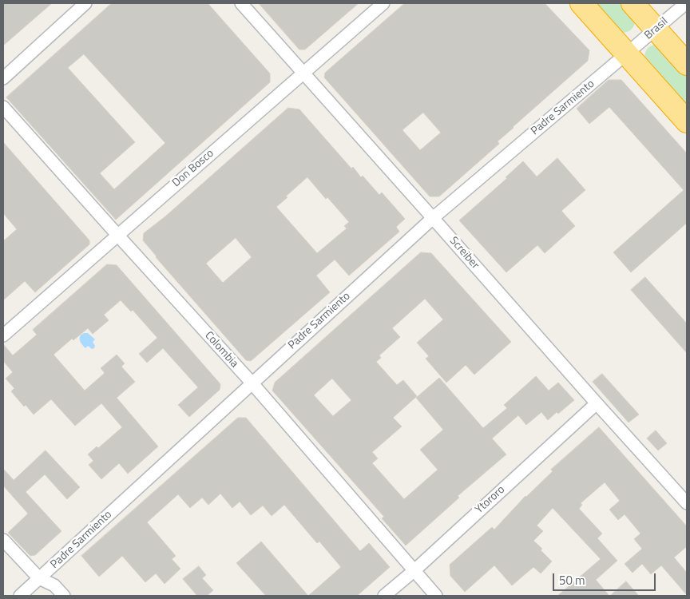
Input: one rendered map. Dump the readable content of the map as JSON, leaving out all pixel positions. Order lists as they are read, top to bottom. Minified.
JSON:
{"streets":{"street":["Brasil","Padre Sarmiento","Don Bosco","Screiber","Colombia","Ytororo"]},"crossings":[["Brasil","Padre Sarmiento"],["Padre Sarmiento","Screiber"],["Padre Sarmiento","Colombia"],["Don Bosco","Screiber"],["Don Bosco","Colombia"],["Screiber","Ytororo"],["Colombia","Ytororo"]],"scale_bar":"50 m"}
